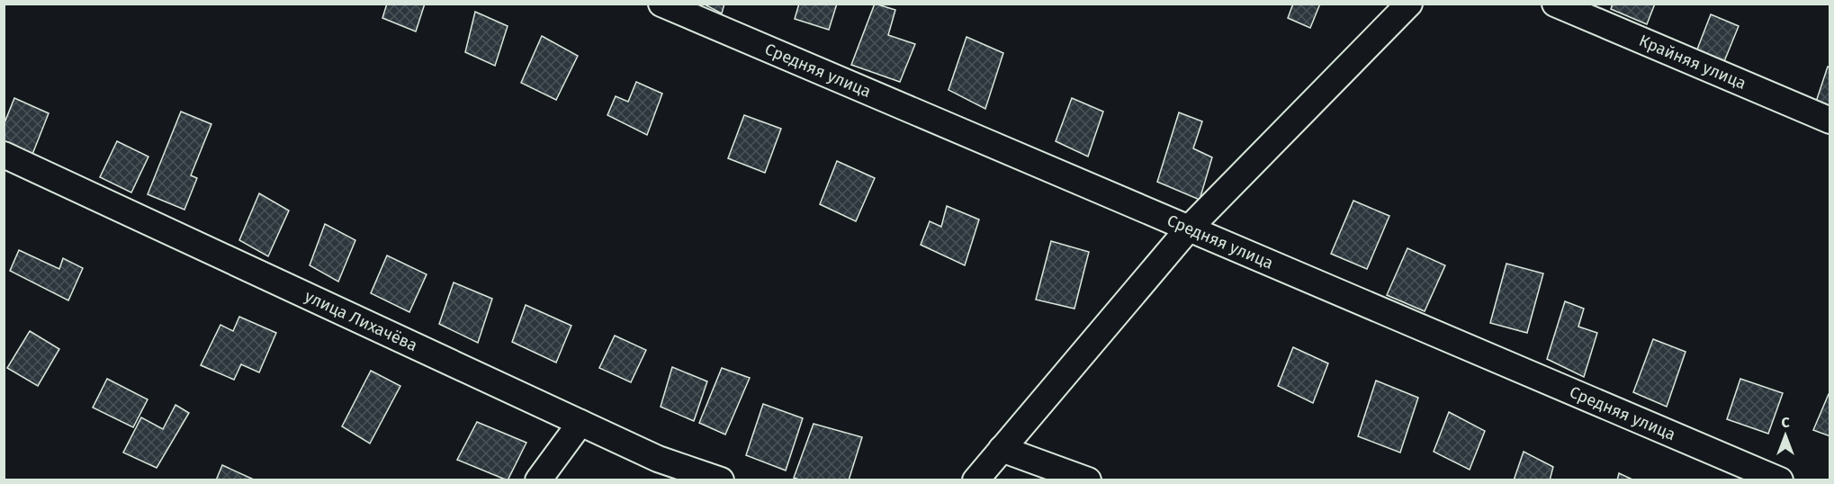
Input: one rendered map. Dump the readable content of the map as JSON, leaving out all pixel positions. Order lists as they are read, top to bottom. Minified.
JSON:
{"streets":{"street":["Крайняя улица","Средняя улица","улица Лихачёва"]},"north":"top"}
